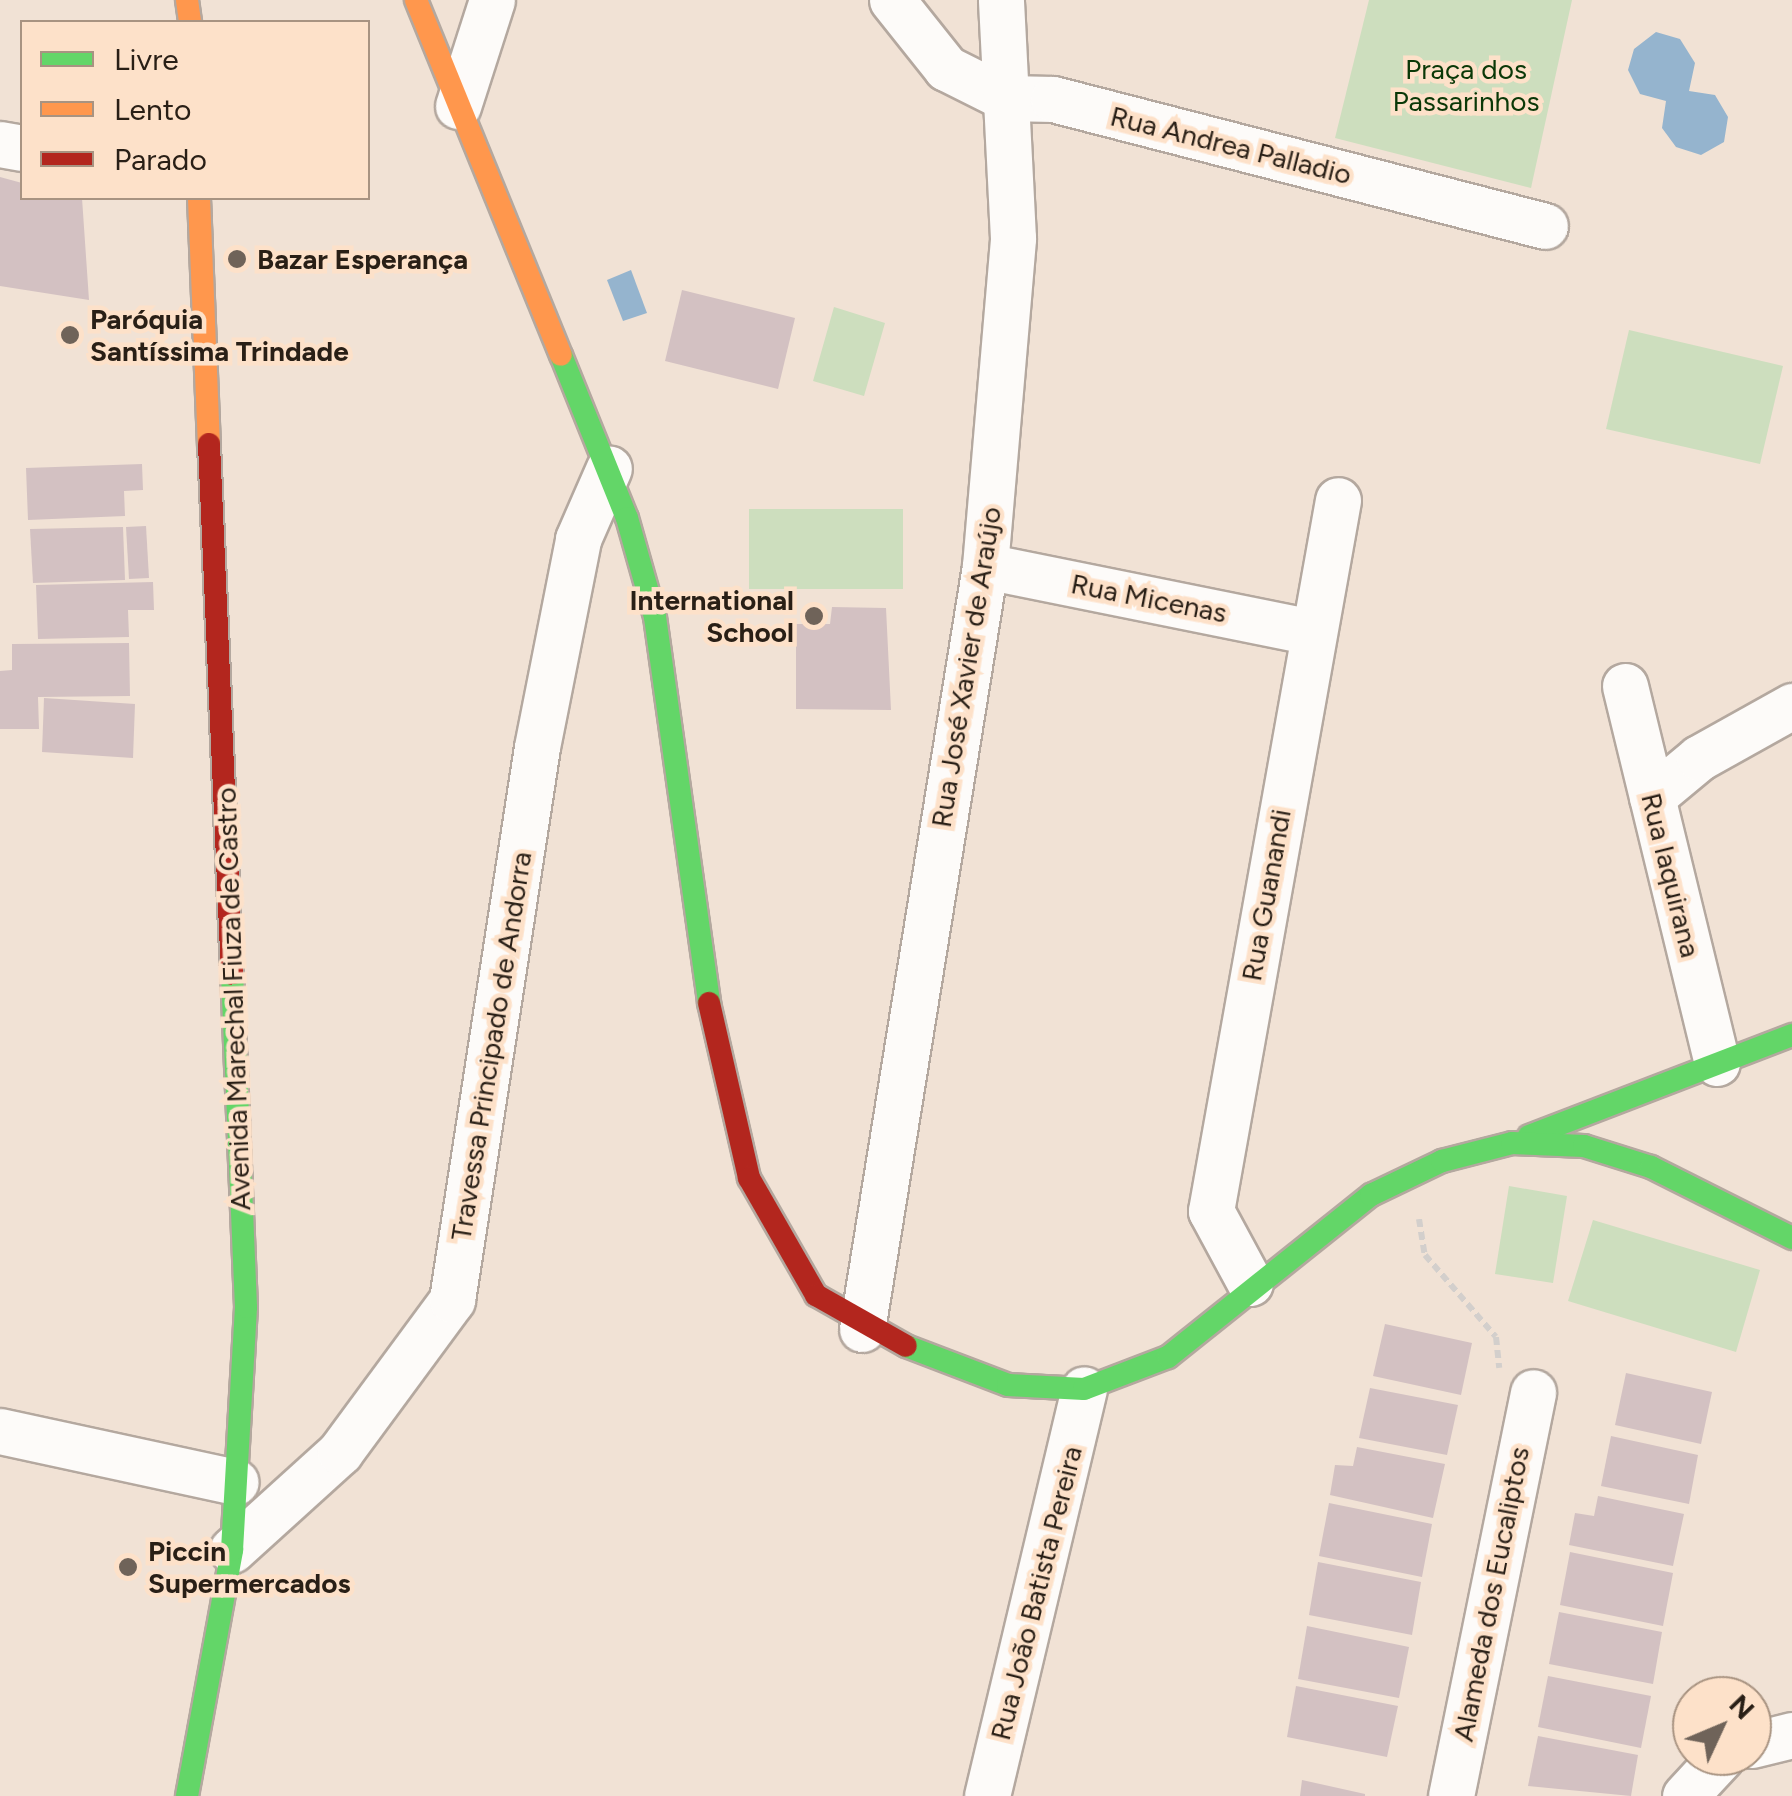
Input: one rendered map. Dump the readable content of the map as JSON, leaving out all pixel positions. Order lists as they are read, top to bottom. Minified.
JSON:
{"streets":{"main road":["Avenida Marechal Fiuza de Castro"],"street":["Rua Andrea Palladio","Rua Micenas","Rua José Xavier de Araújo","Rua Iaquirana","Rua Guanandi","Travessa Principado de Andorra","Rua João Batista Pereira","Alameda dos Eucaliptos"]},"crossings":[["Rua Andrea Palladio","Rua José Xavier de Araújo"],["Rua Micenas","Rua José Xavier de Araújo"],["Rua Micenas","Rua Guanandi"],["Avenida Marechal Fiuza de Castro","Travessa Principado de Andorra"]],"parks":["Praça dos Passarinhos"],"places":["Bazar Esperança","Paróquia Santíssima Trindade","International School","Piccin Supermercados"],"legend":["Livre","Lento","Parado"],"north":"top right"}
